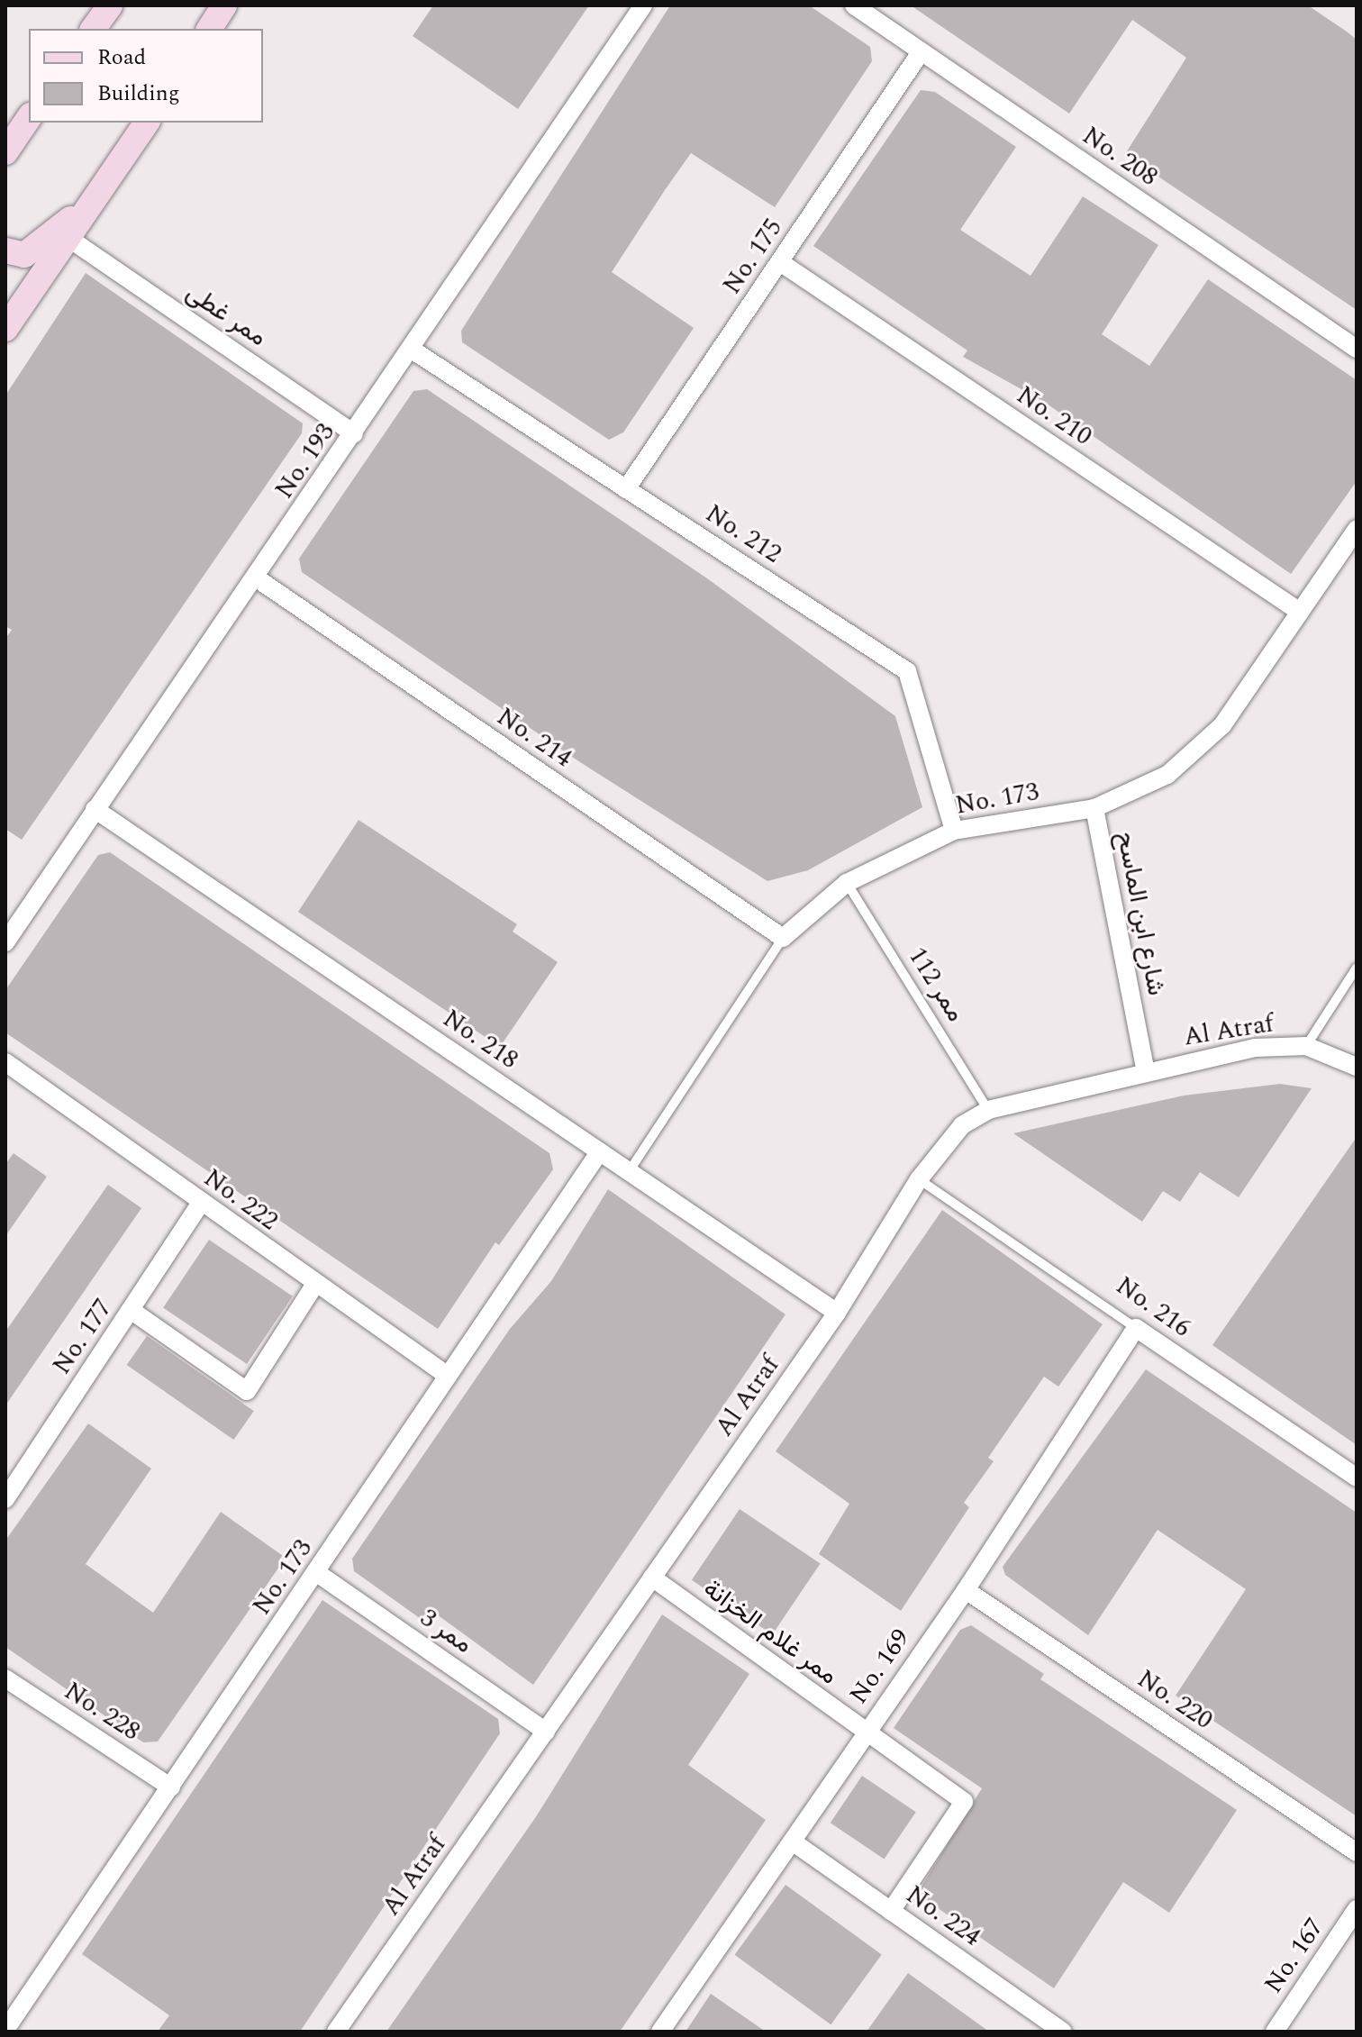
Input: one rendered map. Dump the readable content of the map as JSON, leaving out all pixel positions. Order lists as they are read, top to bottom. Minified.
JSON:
{"streets":{"street":["No. 208","No. 175","ممر غطى","No. 210","No. 193","No. 212","No. 214","No. 173","شارع ابن الماسح","Al Atraf","No. 218","No. 222","No. 216","No. 177","ممر 3","ممر غلام الخزانة","No. 169","No. 220","No. 228","No. 224","No. 167"],"lane":["ممر 112"]},"crossings":[["No. 208","No. 175"],["No. 175","No. 210"],["No. 175","No. 212"],["ممر غطى","No. 193"],["No. 210","No. 173"],["No. 193","No. 212"],["No. 193","No. 214"],["No. 193","No. 218"],["No. 212","No. 173"],["No. 214","No. 173"],["No. 173","شارع ابن الماسح"],["No. 173","ممر 112"],["No. 173","No. 218"],["No. 173","No. 222"],["No. 173","ممر 3"],["No. 173","No. 228"],["شارع ابن الماسح","Al Atraf"],["ممر 112","Al Atraf"],["Al Atraf","No. 218"],["Al Atraf","No. 216"],["Al Atraf","ممر 3"],["Al Atraf","ممر غلام الخزانة"],["No. 222","No. 177"],["No. 216","No. 169"],["ممر غلام الخزانة","No. 169"],["ممر غلام الخزانة","No. 224"],["No. 169","No. 220"],["No. 169","No. 224"]],"legend":["Road","Building"]}
